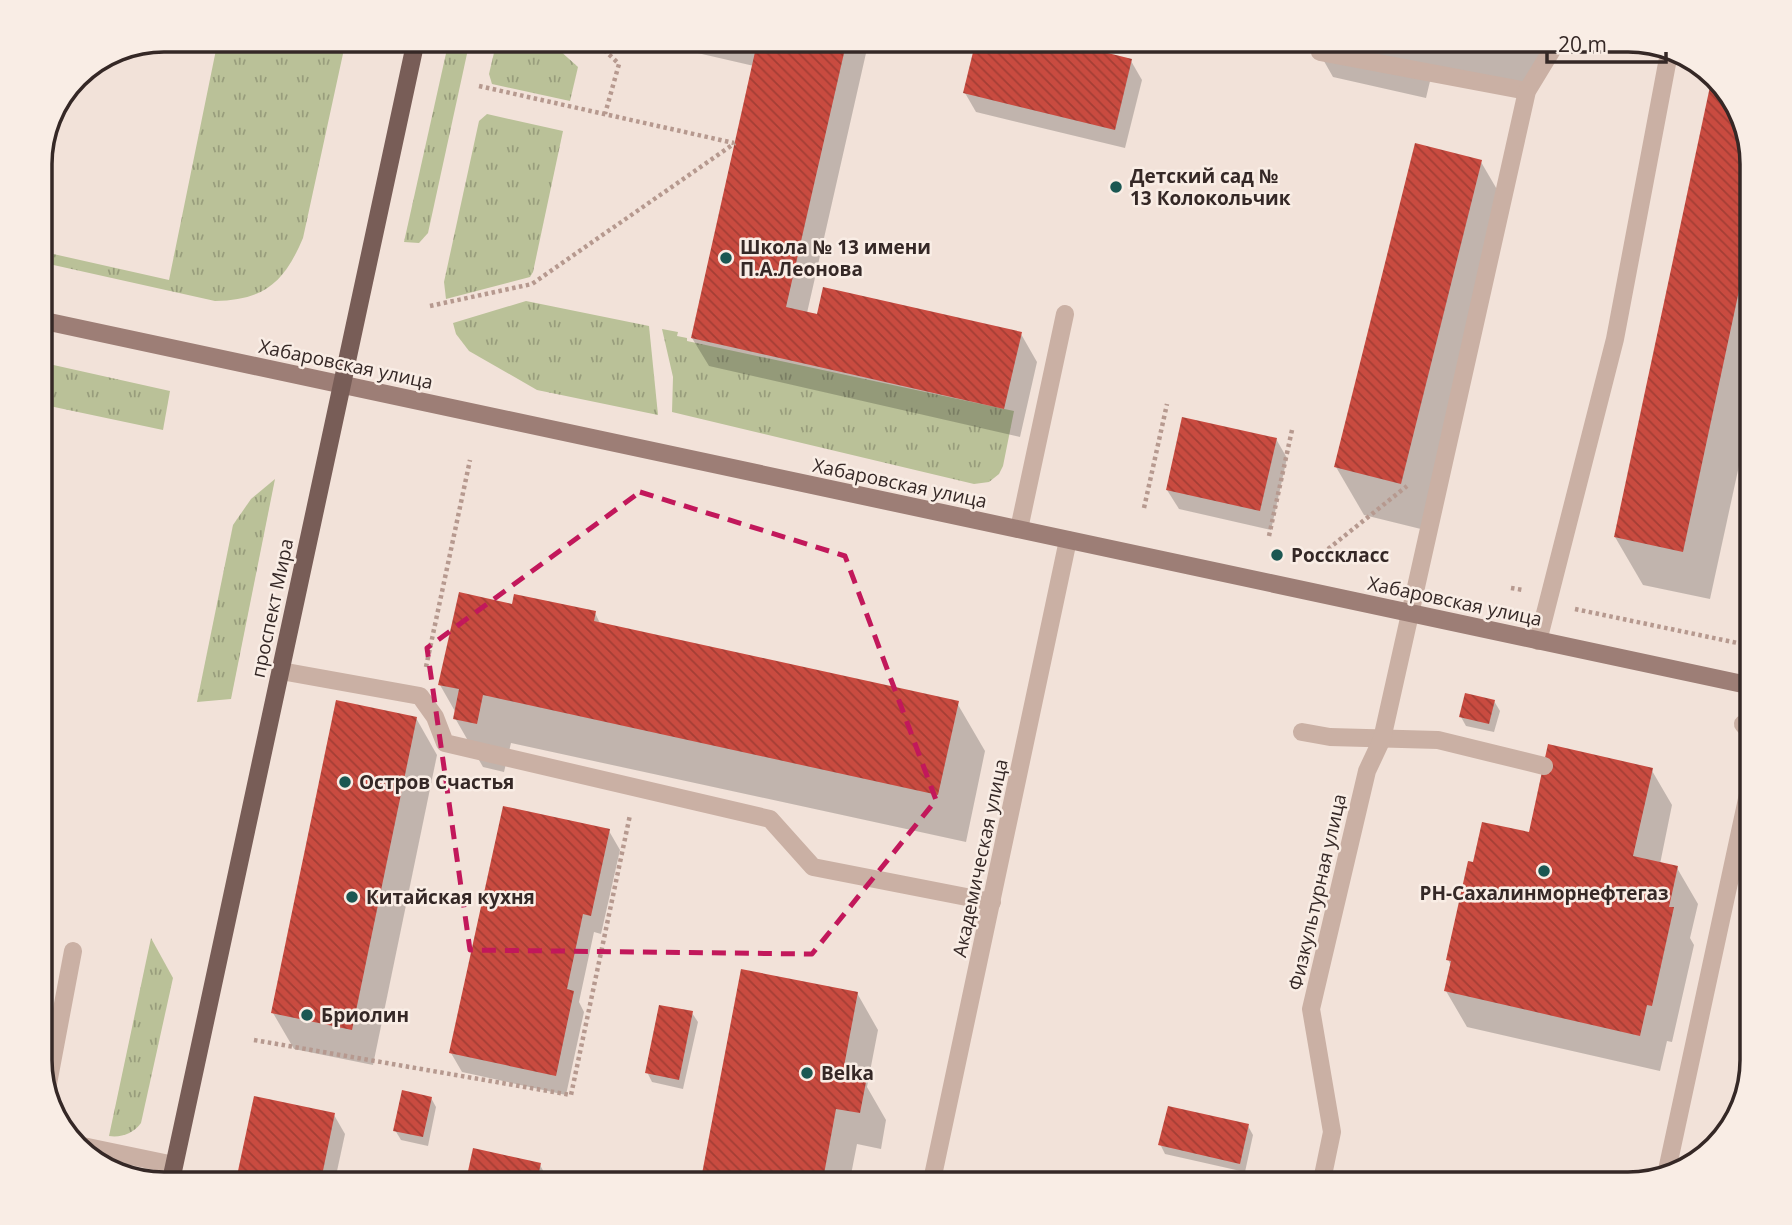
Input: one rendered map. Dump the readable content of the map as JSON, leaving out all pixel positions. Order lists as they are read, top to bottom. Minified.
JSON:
{"streets":{"main road":["проспект Мира"],"street":["Хабаровская улица"],"lane":["Академическая улица","Физкультурная улица"]},"crossings":[["Хабаровская улица","проспект Мира"],["Хабаровская улица","Академическая улица"],["Хабаровская улица","Физкультурная улица"]],"places":["Детский сад № 13 Колокольчик","Школа № 13 имени П.А.Леонова","Росскласс","Остров Счастья","РН-Сахалинморнефтегаз","Китайская кухня","Бриолин","Belka"],"scale_bar":"20 m"}
